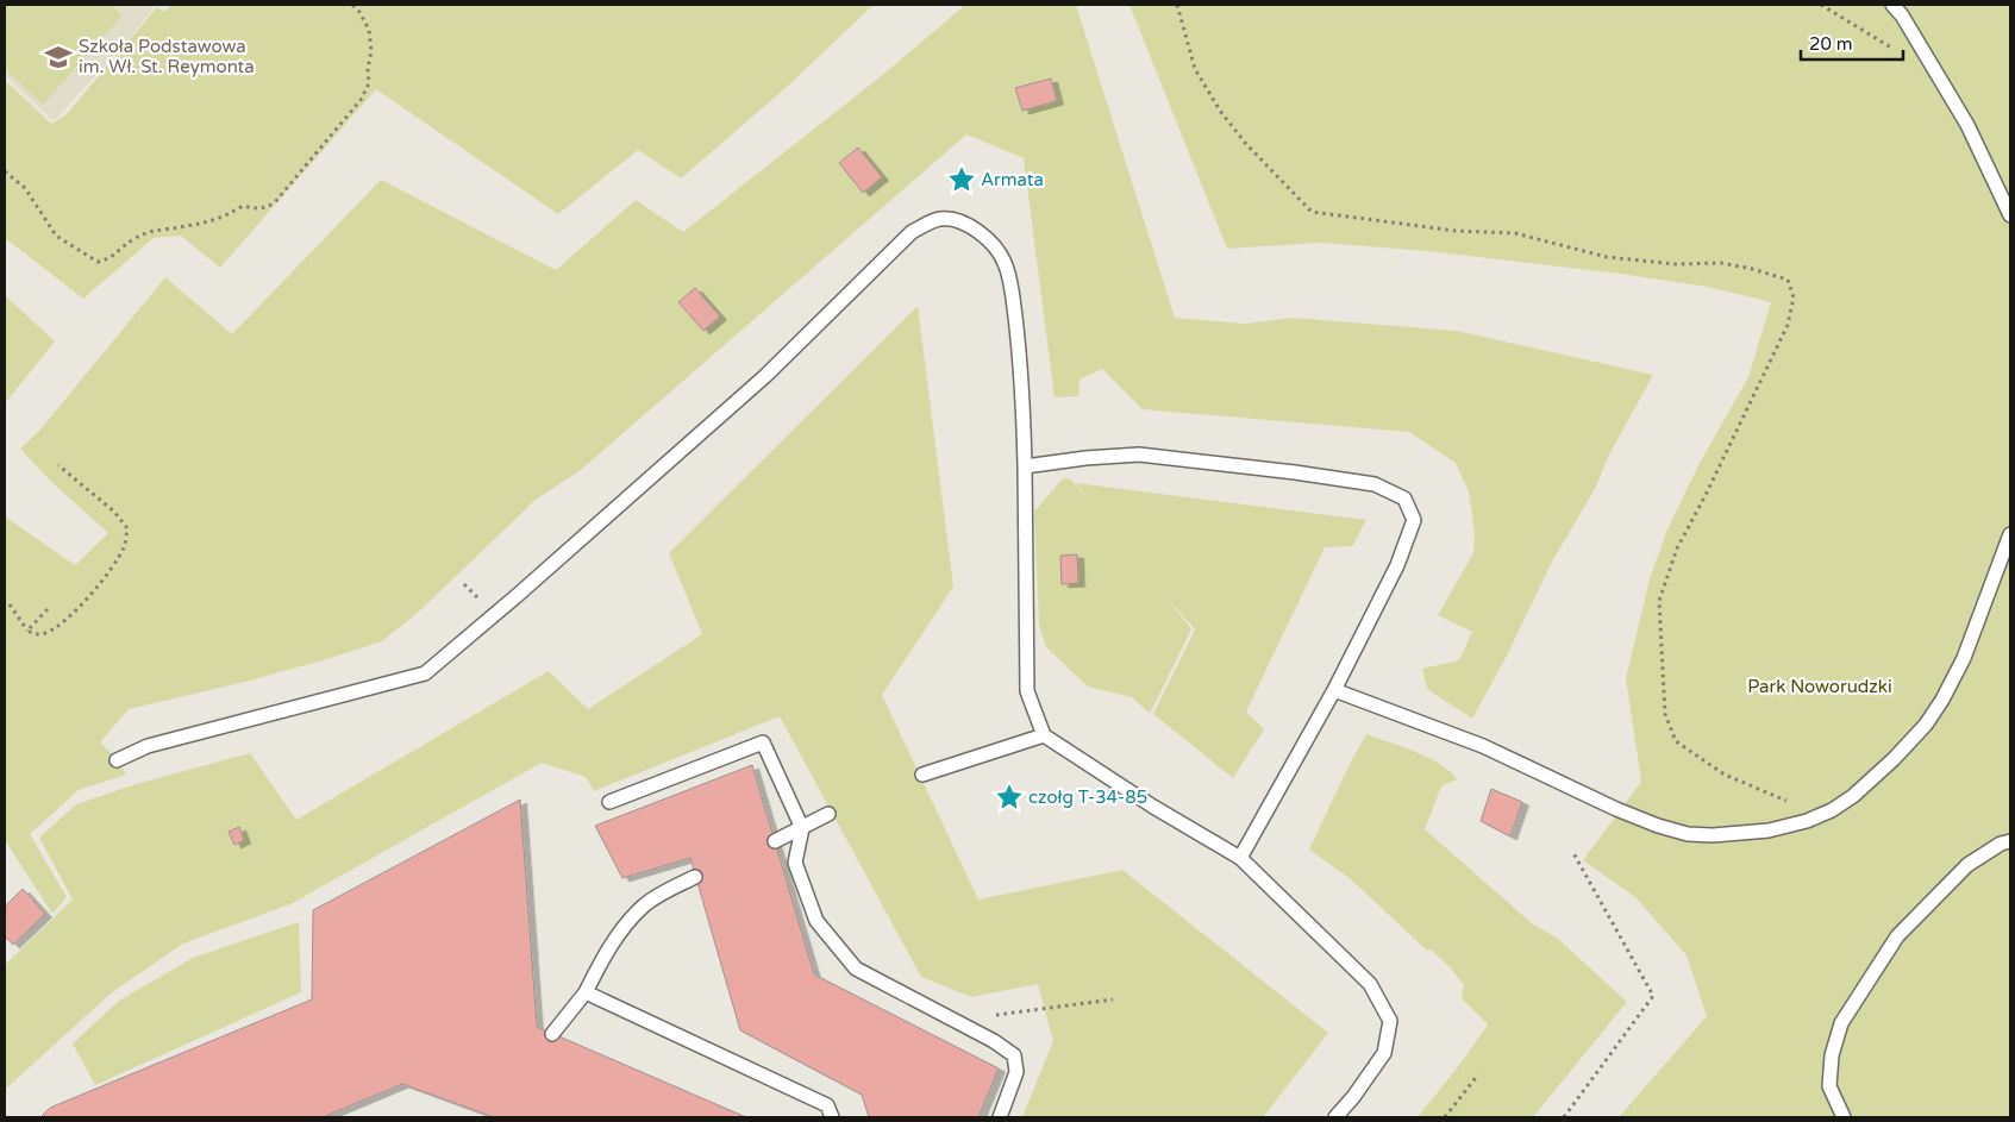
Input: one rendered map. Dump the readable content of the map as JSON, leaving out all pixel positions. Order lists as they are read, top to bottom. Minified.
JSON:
{"parks":["Park Noworudzki"],"places":{"school or university":["Szkoła Podstawowa im. Wł. St. Reymonta"],"place":["Armata","czołg T-34-85"]},"scale_bar":"20 m"}
